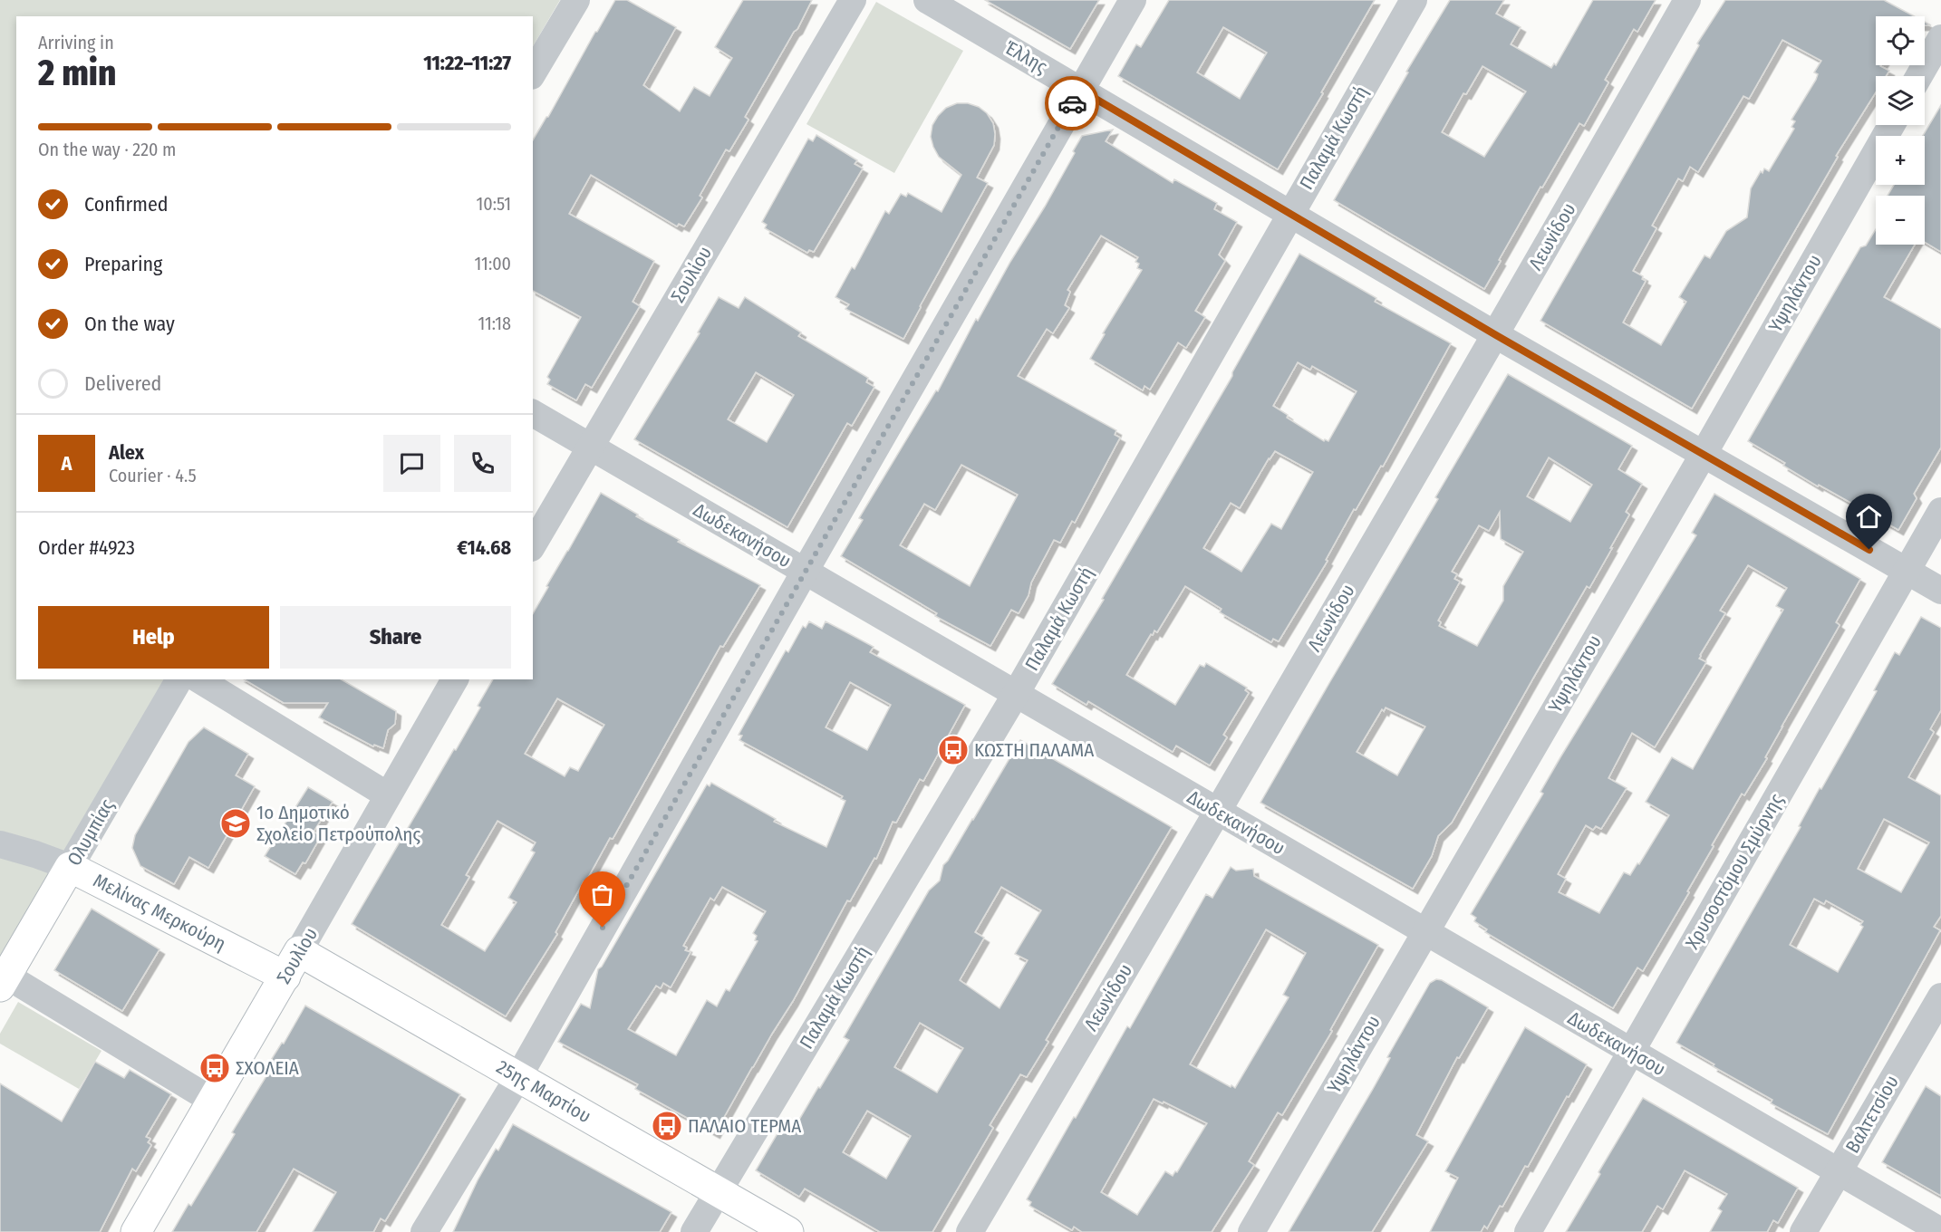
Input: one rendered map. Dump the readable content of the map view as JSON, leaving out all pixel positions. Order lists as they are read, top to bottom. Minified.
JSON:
{"streets":{"street":["Έλλης","Παλαμά Κωστή","Λεωνίδου","Σουλίου","Υψηλάντου","Δωδεκανήσου","Ολυμπίας","Χρυσοστόμου Σμύρνης","Μελίνας Μερκούρη","25ης Μαρτίου","Βαλτετσίου"]},"crossings":[["Έλλης","Παλαμά Κωστή"],["Έλλης","Λεωνίδου"],["Έλλης","Υψηλάντου"],["Έλλης","Χρυσοστόμου Σμύρνης"],["Παλαμά Κωστή","Δωδεκανήσου"],["Παλαμά Κωστή","25ης Μαρτίου"],["Λεωνίδου","Δωδεκανήσου"],["Σουλίου","Δωδεκανήσου"],["Σουλίου","Μελίνας Μερκούρη"],["Σουλίου","25ης Μαρτίου"],["Υψηλάντου","Δωδεκανήσου"],["Δωδεκανήσου","Χρυσοστόμου Σμύρνης"],["Δωδεκανήσου","Βαλτετσίου"],["Ολυμπίας","Μελίνας Μερκούρη"],["Μελίνας Μερκούρη","25ης Μαρτίου"]],"places":{"bus stop":["ΚΩΣΤΗ ΠΑΛΑΜΑ","ΣΧΟΛΕΙΑ","ΠΑΛΑΙΟ ΤΕΡΜΑ"],"school or university":["1ο Δημοτικό Σχολείο Πετρούπολης"]},"page":{"map_buttons":["+","−"],"heading":["2 min","Arriving in","11:22–11:27"],"panel":["Alex","Courier · 4.5","Order #4923","€14.68"],"bar":"On the way · 220 m","list":[["Confirmed","10:51"],["Preparing","11:00"],["On the way","11:18"],"Delivered"],"round":"A","buttons":["Help","Share"]}}
